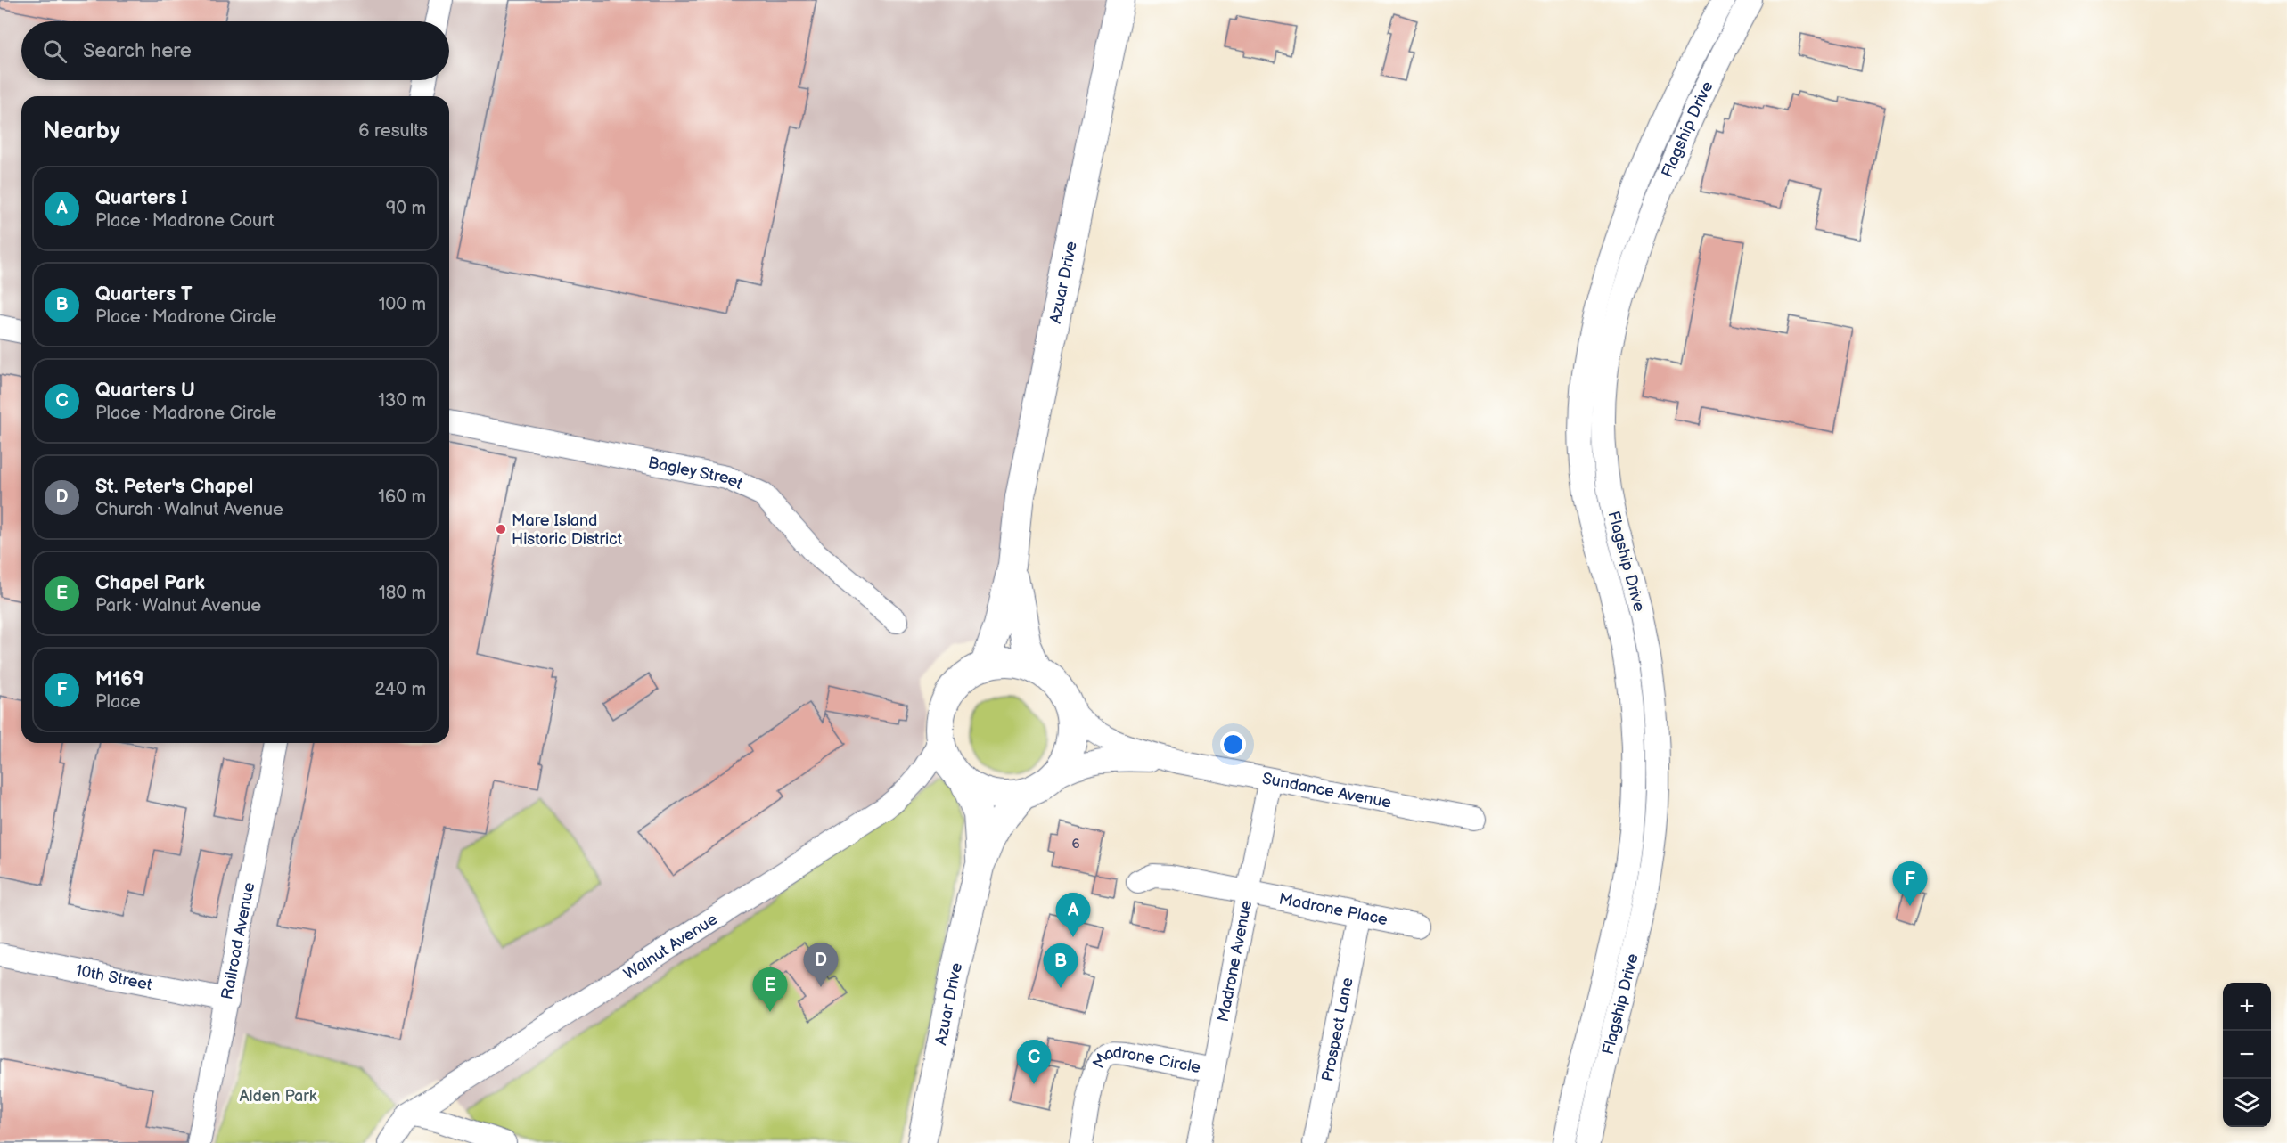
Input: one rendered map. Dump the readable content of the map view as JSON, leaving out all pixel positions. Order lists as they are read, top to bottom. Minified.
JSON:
{"streets":{"main road":["Azuar Drive"],"street":["Flagship Drive","Bagley Street","Sundance Avenue","Madrone Place","Railroad Avenue","Walnut Avenue","Madrone Avenue","10th Street","Prospect Lane","Madrone Circle"]},"crossings":[["Azuar Drive","Sundance Avenue"],["Azuar Drive","Walnut Avenue"],["Sundance Avenue","Walnut Avenue"],["Sundance Avenue","Madrone Avenue"],["Madrone Place","Madrone Avenue"],["Madrone Place","Prospect Lane"],["Railroad Avenue","10th Street"],["Madrone Avenue","Madrone Circle"]],"parks":["Alden Park"],"places":["Mare Island Historic District"],"house_numbers":["6"],"page":{"search":"Search here","heading":["Nearby","6 results"],"list":[{"mark":"A","name":"Quarters I","note":"Place · Madrone Court","value":"90 m"},{"mark":"B","name":"Quarters T","note":"Place · Madrone Circle","value":"100 m"},{"mark":"C","name":"Quarters U","note":"Place · Madrone Circle","value":"130 m"},{"mark":"D","name":"St. Peter's Chapel","note":"Church · Walnut Avenue","value":"160 m"},{"mark":"E","name":"Chapel Park","note":"Park · Walnut Avenue","value":"180 m"},{"mark":"F","name":"M169","note":"Place","value":"240 m"}],"pins":["F","A","D","B","E","C"],"map_buttons":["+","−"]}}
